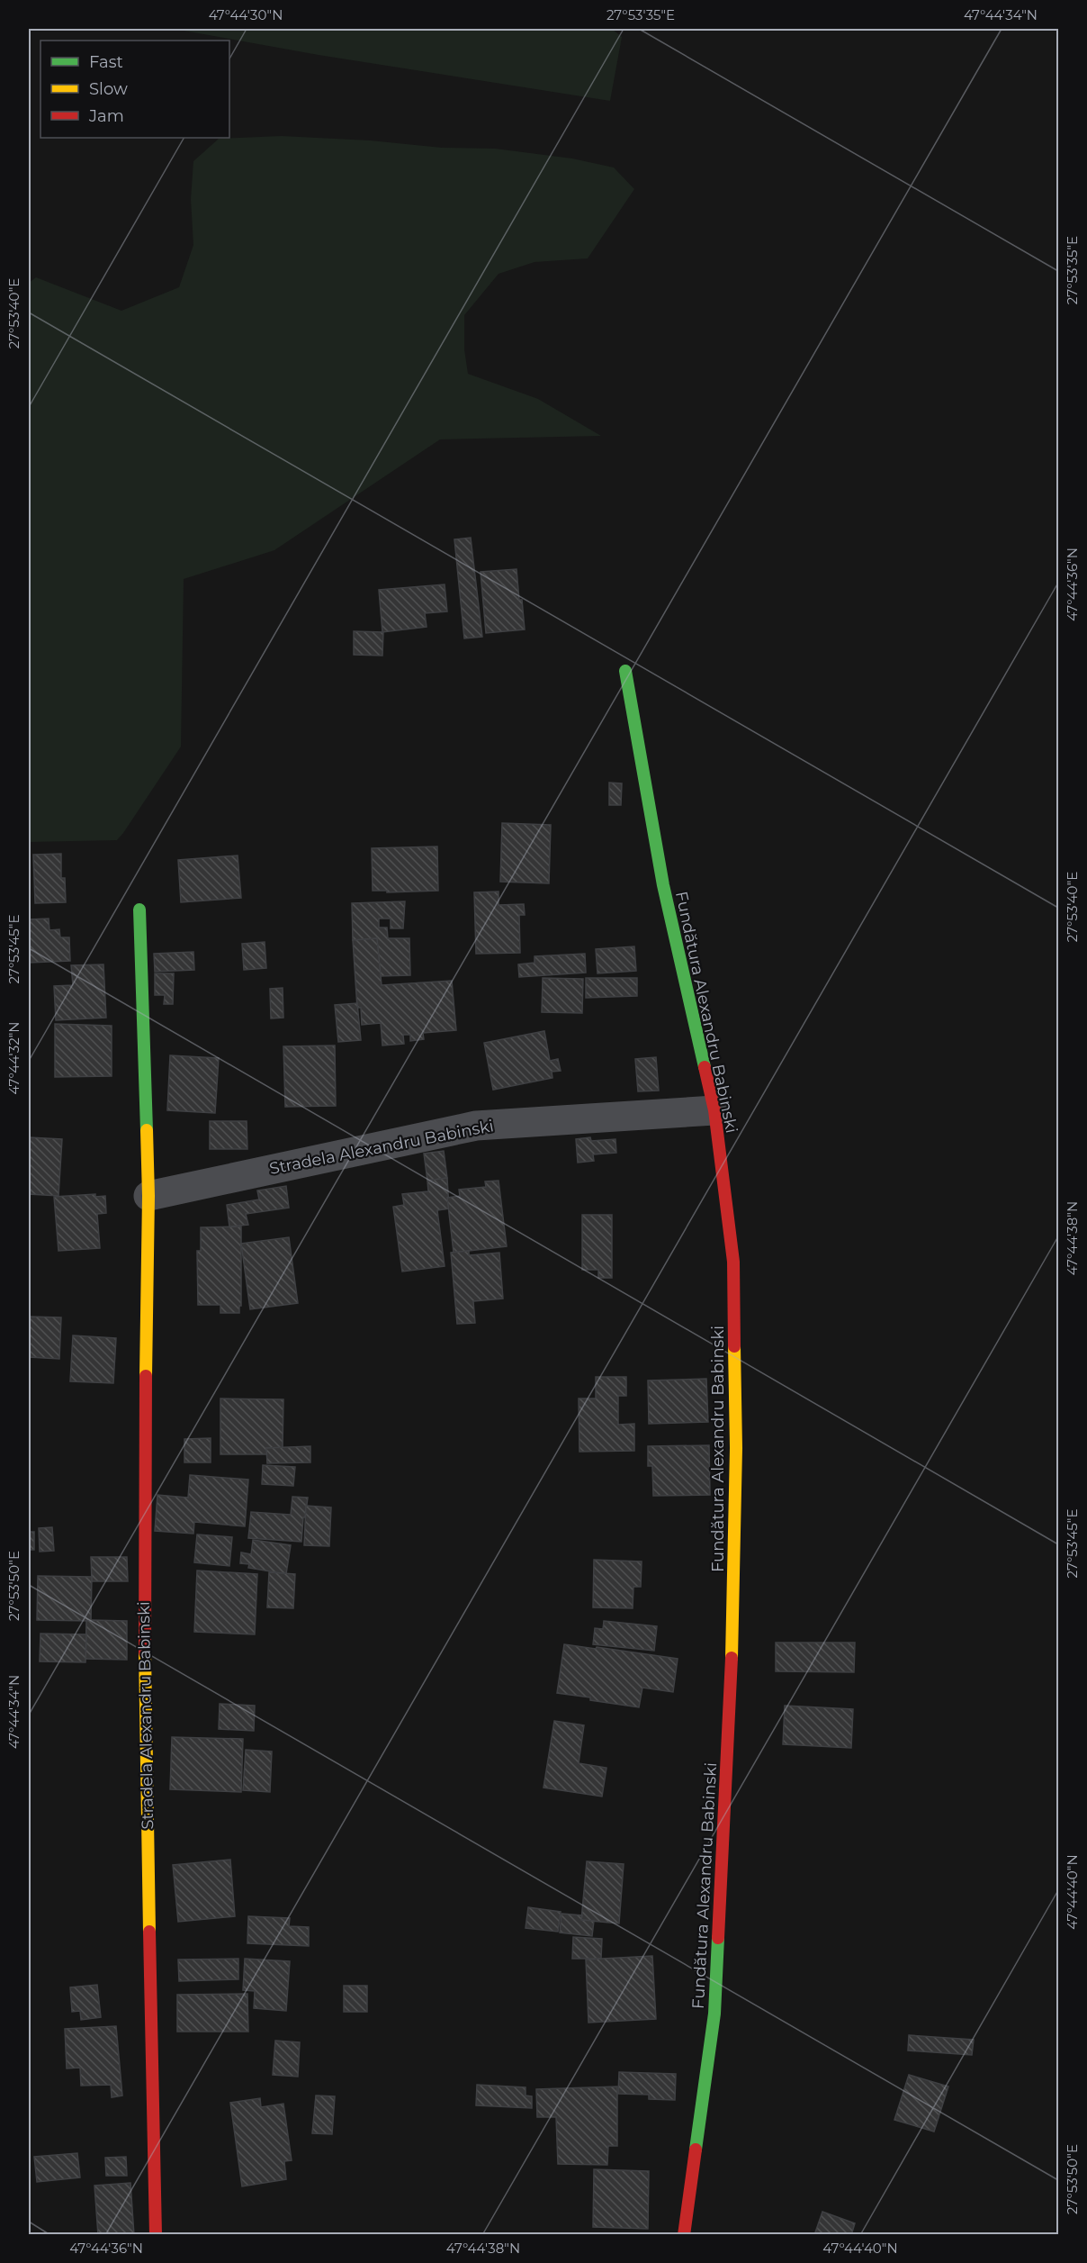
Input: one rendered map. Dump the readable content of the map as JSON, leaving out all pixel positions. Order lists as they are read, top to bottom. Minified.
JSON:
{"streets":{"street":["Fundătura Alexandru Babinski","Stradela Alexandru Babinski"]},"crossings":[["Fundătura Alexandru Babinski","Stradela Alexandru Babinski"]],"legend":["Fast","Slow","Jam"],"coordinates":["47°44'30\"N","27°53'35\"E","47°44'34\"N","27°53'40\"E","47°44'36\"N","27°53'45\"E","47°44'32\"N","47°44'38\"N","27°53'50\"E","47°44'40\"N"]}
